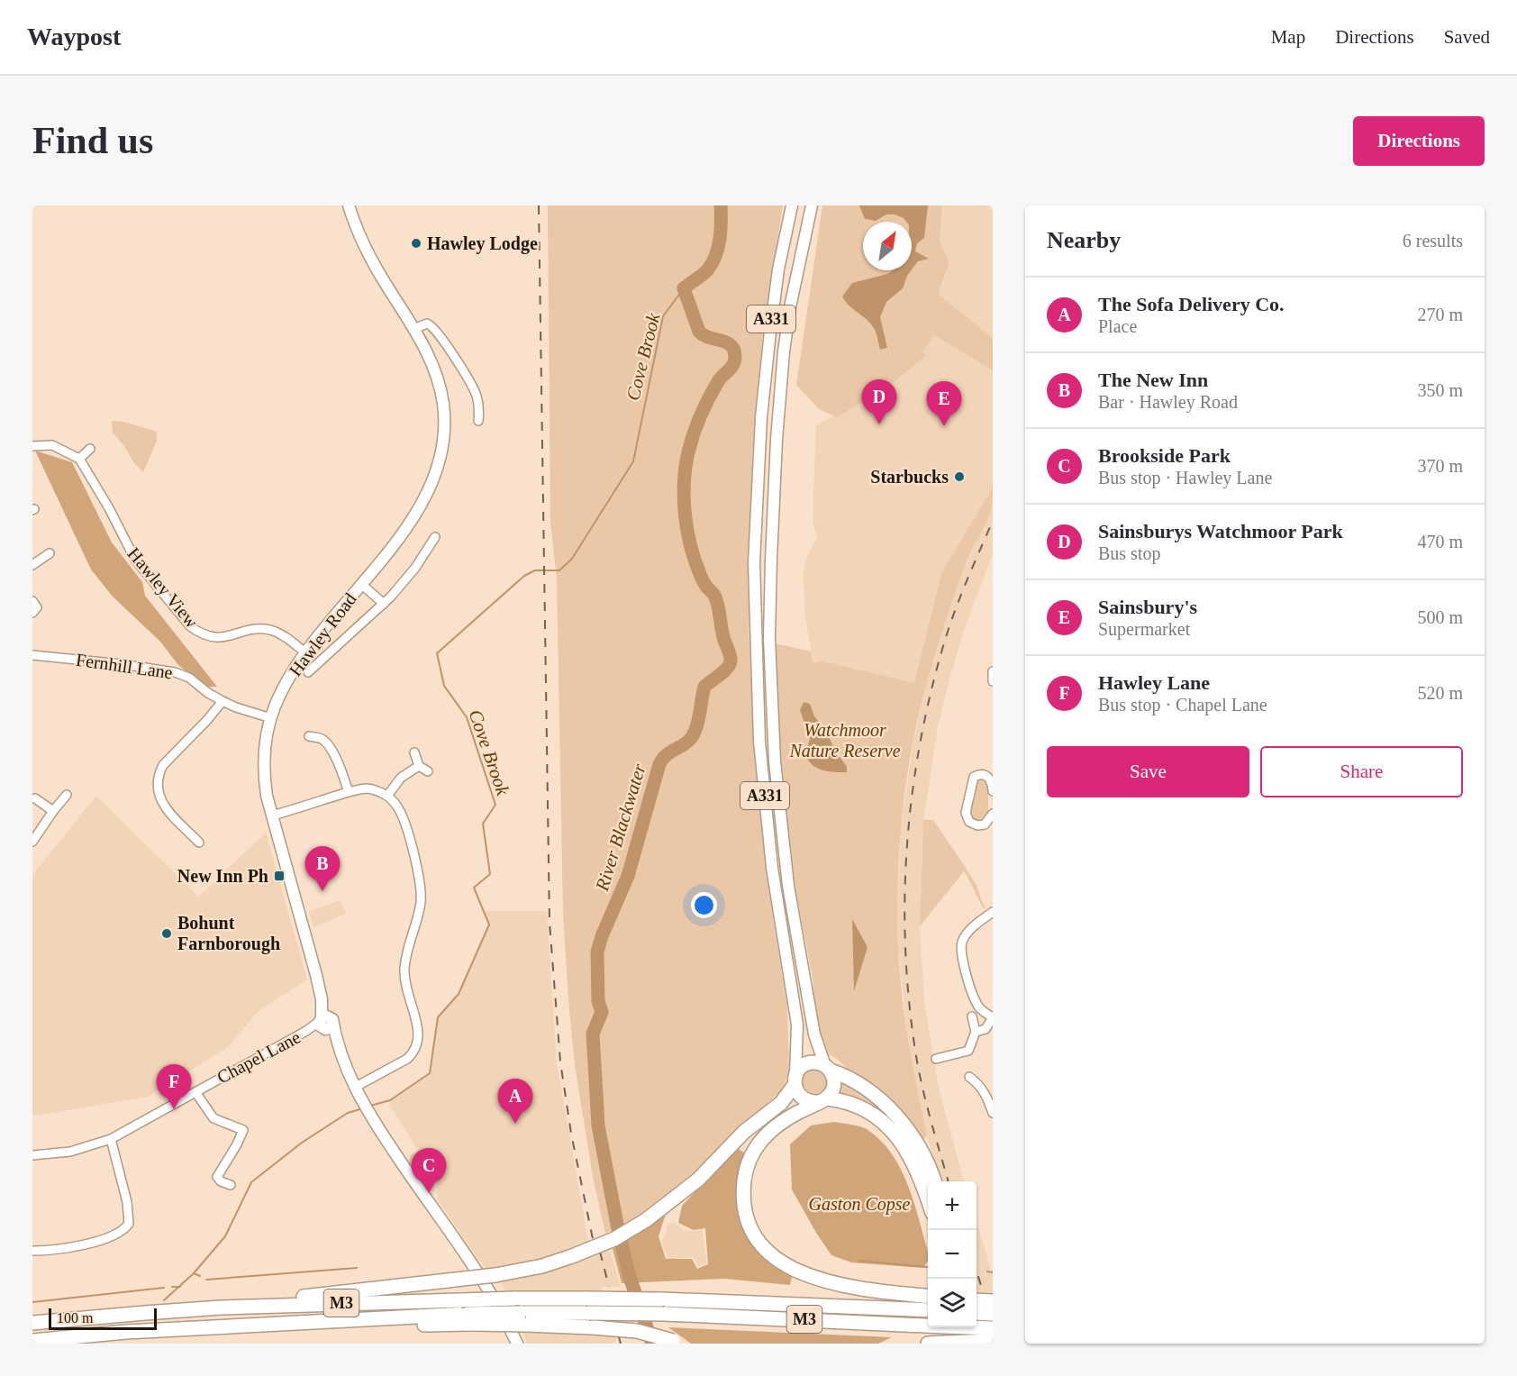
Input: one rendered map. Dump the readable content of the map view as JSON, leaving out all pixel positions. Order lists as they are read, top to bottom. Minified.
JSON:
{"streets":{"highway":["M3"],"main road":["A331","Hawley Road"],"street":["Hawley View","Fernhill Lane","Chapel Lane"]},"crossings":[["A331","M3"],["Hawley View","Hawley Road"],["Hawley Road","Fernhill Lane"],["Hawley Road","Chapel Lane"]],"water":["Cove Brook","River Blackwater"],"parks":["Watchmoor Nature Reserve","Gaston Copse"],"places":{"other":["Hawley Lodge","Starbucks","Bohunt Farnborough"],"transit":["New Inn Ph"]},"scale_bar":"100 m","north":"top right","page":{"header":"Waypost","nav":["Map","Directions","Saved"],"buttons":["Directions",["Save","Share"]],"title":"Find us","heading":["Nearby","6 results"],"list":[{"mark":"A","name":"The Sofa Delivery Co.","note":"Place","value":"270 m"},{"mark":"B","name":"The New Inn","note":"Bar · Hawley Road","value":"350 m"},{"mark":"C","name":"Brookside Park","note":"Bus stop · Hawley Lane","value":"370 m"},{"mark":"D","name":"Sainsburys Watchmoor Park","note":"Bus stop","value":"470 m"},{"mark":"E","name":"Sainsbury's","note":"Supermarket","value":"500 m"},{"mark":"F","name":"Hawley Lane","note":"Bus stop · Chapel Lane","value":"520 m"}],"pins":["D","E","B","F","A","C"],"map_buttons":["+","−"],"scale":"100 m"}}
